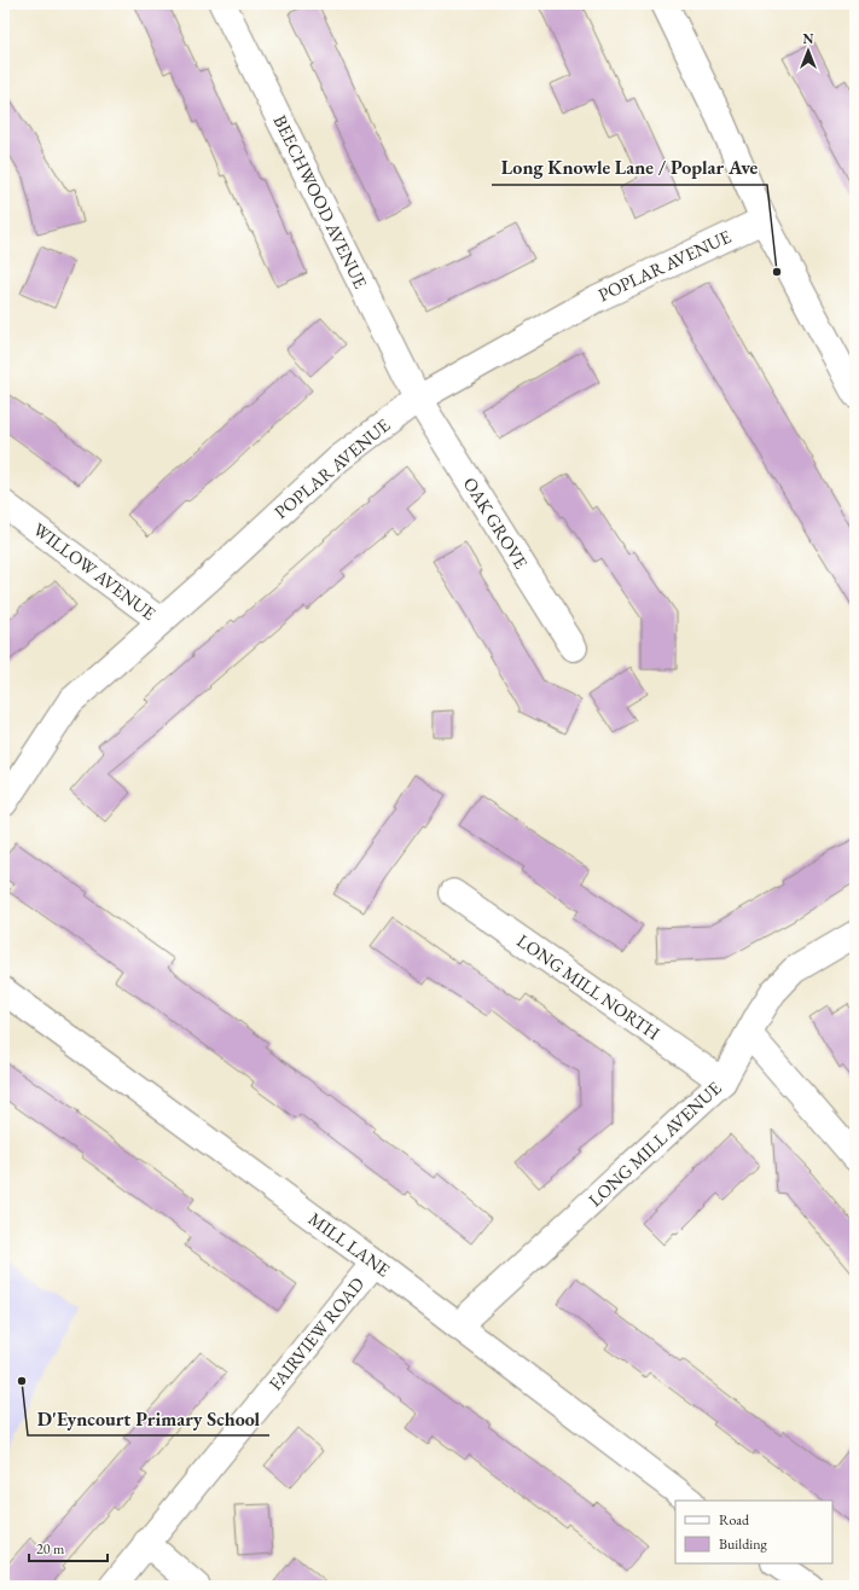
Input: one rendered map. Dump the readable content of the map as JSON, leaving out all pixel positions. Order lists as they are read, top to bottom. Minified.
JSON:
{"streets":{"street":["BEECHWOOD AVENUE","POPLAR AVENUE","OAK GROVE","WILLOW AVENUE","LONG MILL NORTH","LONG MILL AVENUE","MILL LANE","FAIRVIEW ROAD"]},"crossings":[["BEECHWOOD AVENUE","POPLAR AVENUE"],["BEECHWOOD AVENUE","OAK GROVE"],["POPLAR AVENUE","OAK GROVE"],["POPLAR AVENUE","WILLOW AVENUE"],["LONG MILL NORTH","LONG MILL AVENUE"],["LONG MILL AVENUE","MILL LANE"],["MILL LANE","FAIRVIEW ROAD"]],"places":["Long Knowle Lane / Poplar Ave","D'Eyncourt Primary School"],"legend":["Road","Building"],"scale_bar":"20 m","north":"top"}
